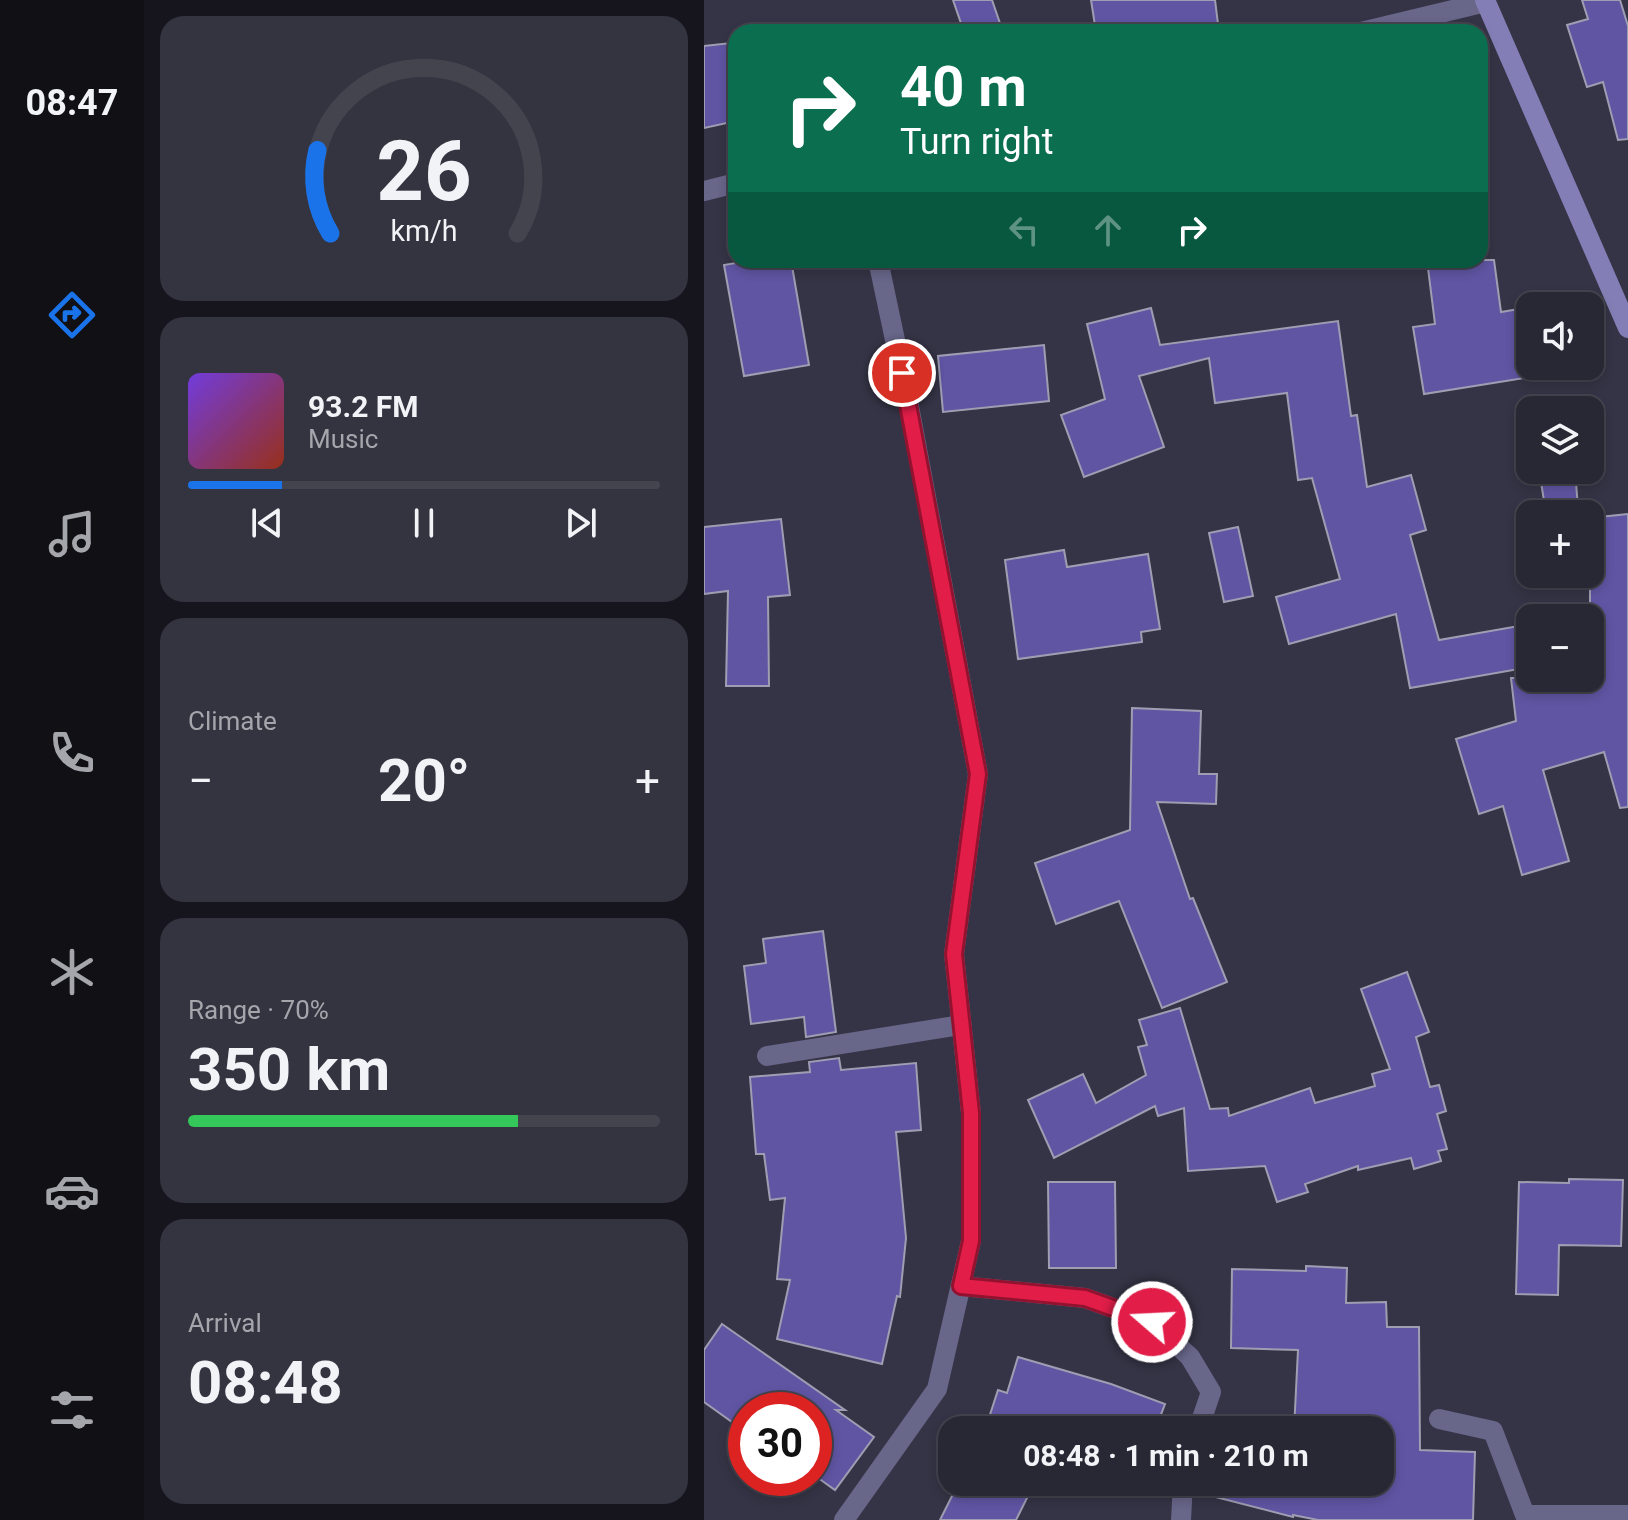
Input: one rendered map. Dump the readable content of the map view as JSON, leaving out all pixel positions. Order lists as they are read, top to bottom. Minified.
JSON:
{"page":{"tabs":"08:47","turn":["40 m","Turn right"],"map_buttons":["+","−"],"song":["93.2 FM","Music"],"tile":["Climate",["Range · 70%","350 km"],["Arrival","08:48"]],"heat":["−","20°","+"],"limit":"30","trip":"08:48 · 1 min · 210 m","gauge":["26","km/h"]}}
